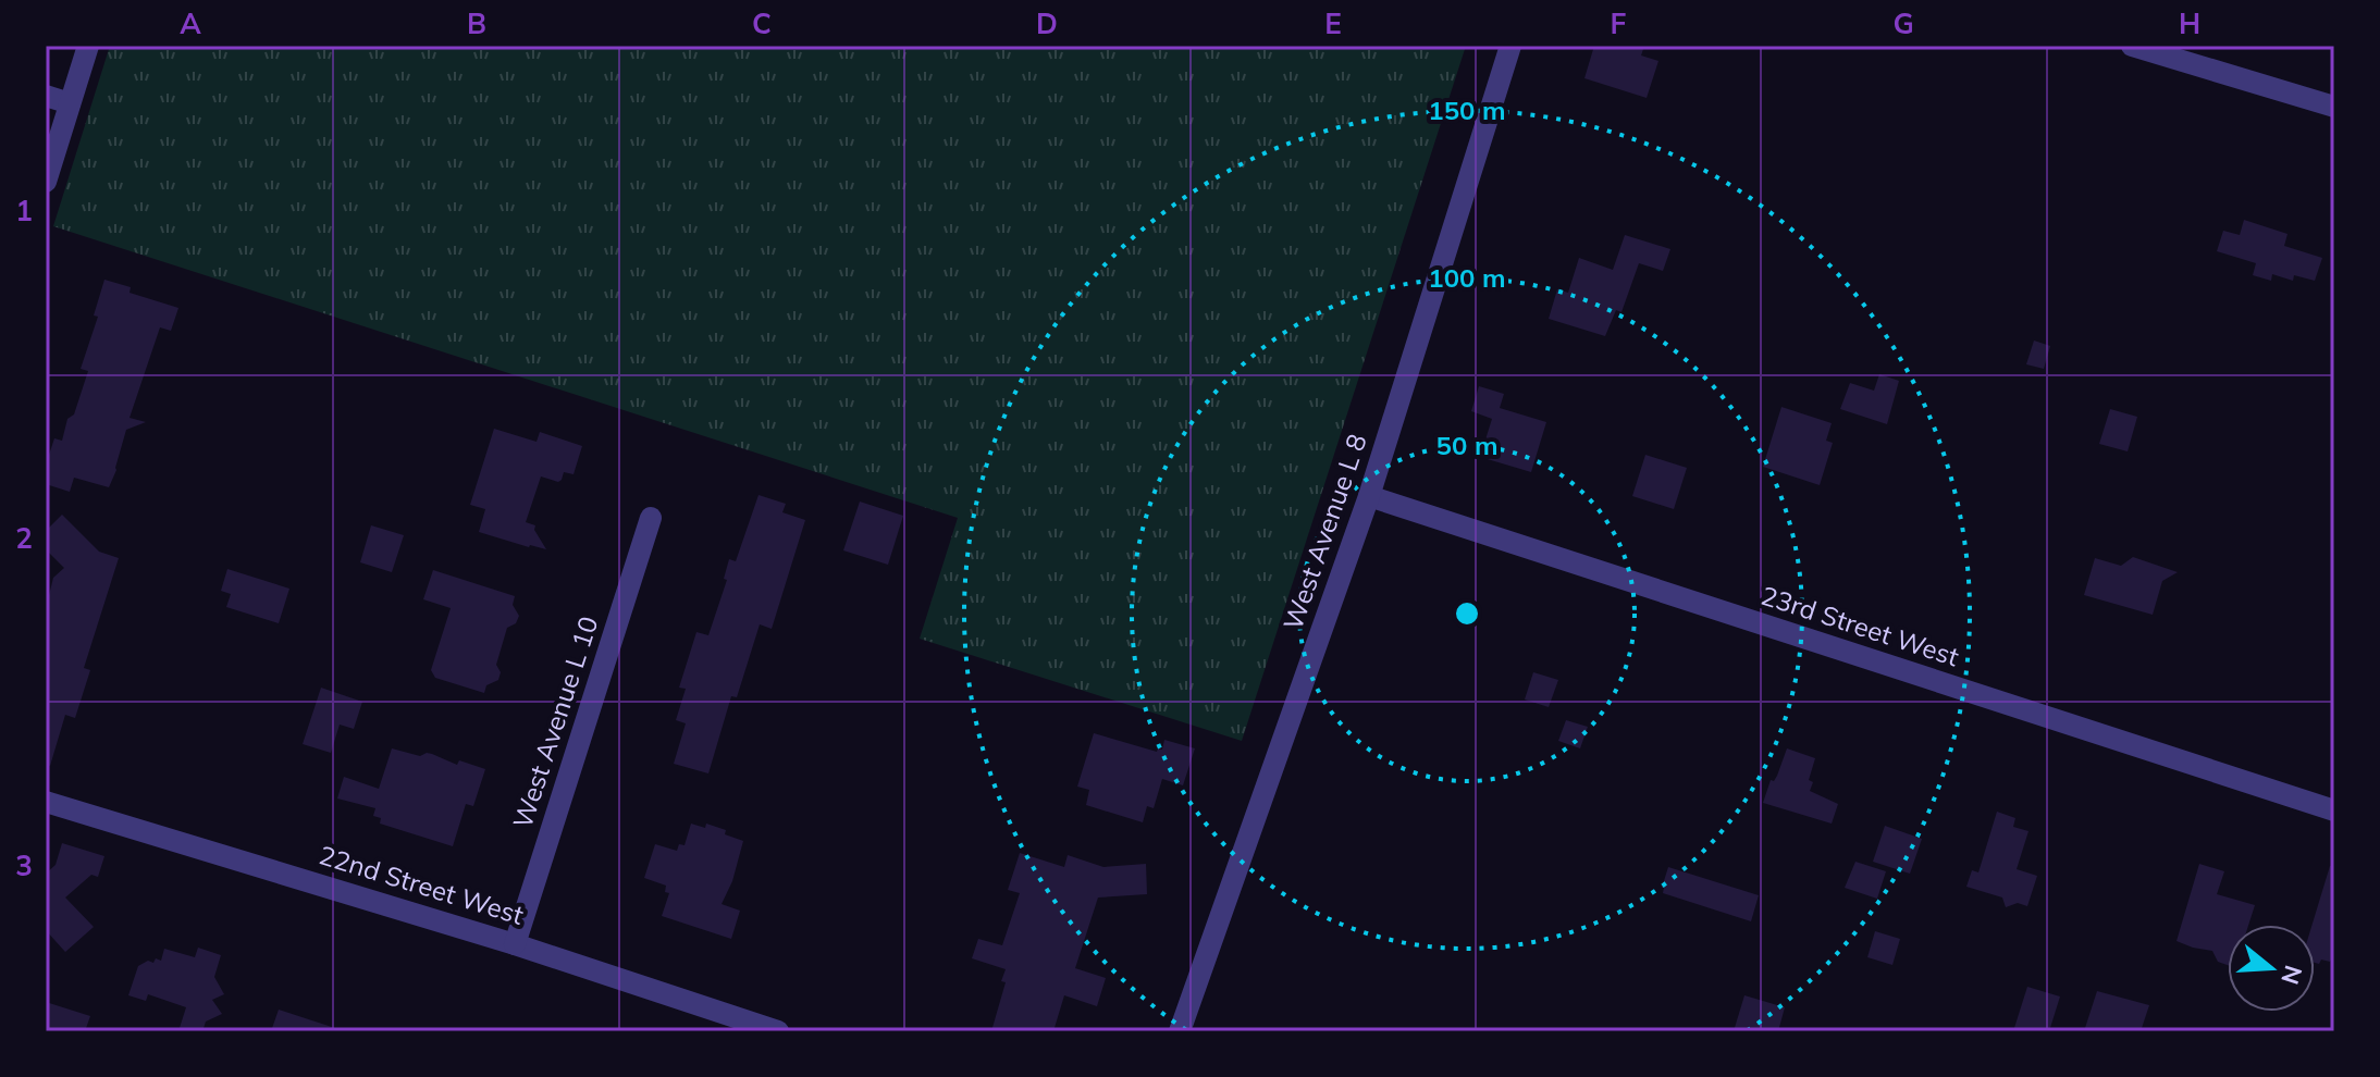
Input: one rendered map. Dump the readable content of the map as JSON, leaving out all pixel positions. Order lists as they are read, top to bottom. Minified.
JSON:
{"streets":{"street":["West Avenue L 8","23rd Street West","West Avenue L 10","22nd Street West"]},"crossings":[["West Avenue L 8","23rd Street West"],["West Avenue L 10","22nd Street West"]],"north":"right","grid":{"columns":["A","B","C","D","E","F","G","H"],"rows":["1","2","3"]},"rings":["150 m","100 m","50 m"]}
